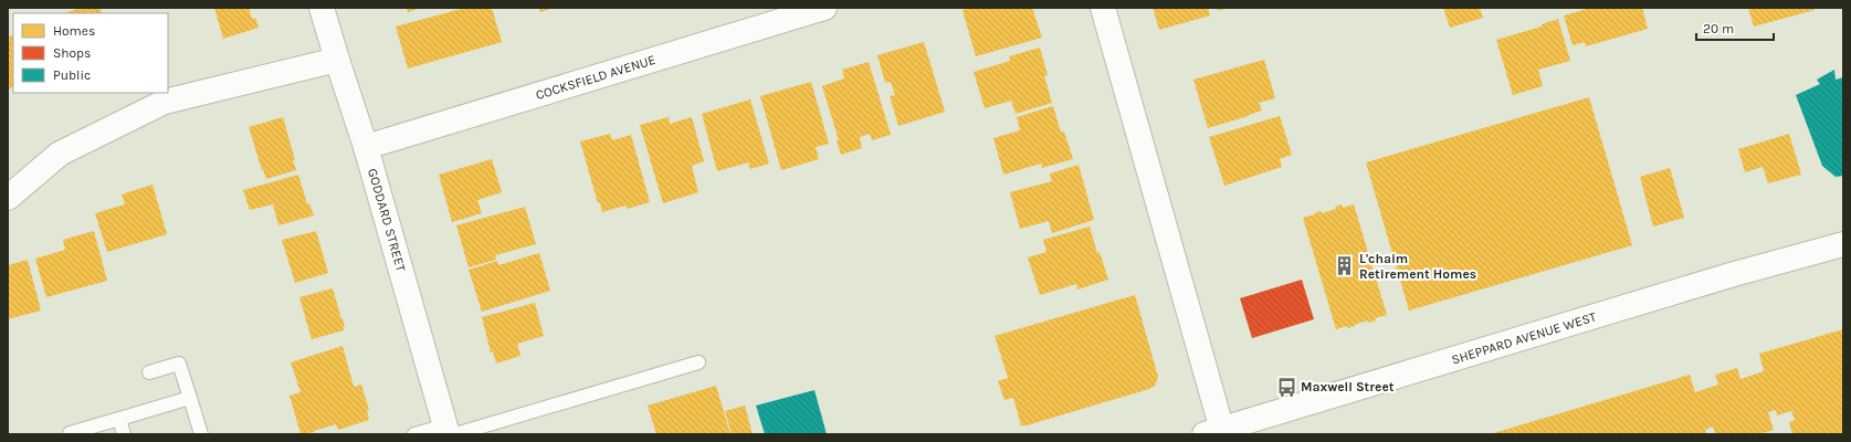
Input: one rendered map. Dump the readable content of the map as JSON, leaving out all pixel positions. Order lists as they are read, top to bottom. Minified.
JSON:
{"streets":{"street":["COCKSFIELD AVENUE","GODDARD STREET","SHEPPARD AVENUE WEST"]},"crossings":[["COCKSFIELD AVENUE","GODDARD STREET"]],"places":{"building":["L'chaim Retirement Homes"],"bus stop":["Maxwell Street"]},"legend":["Homes","Shops","Public"],"scale_bar":"20 m"}
